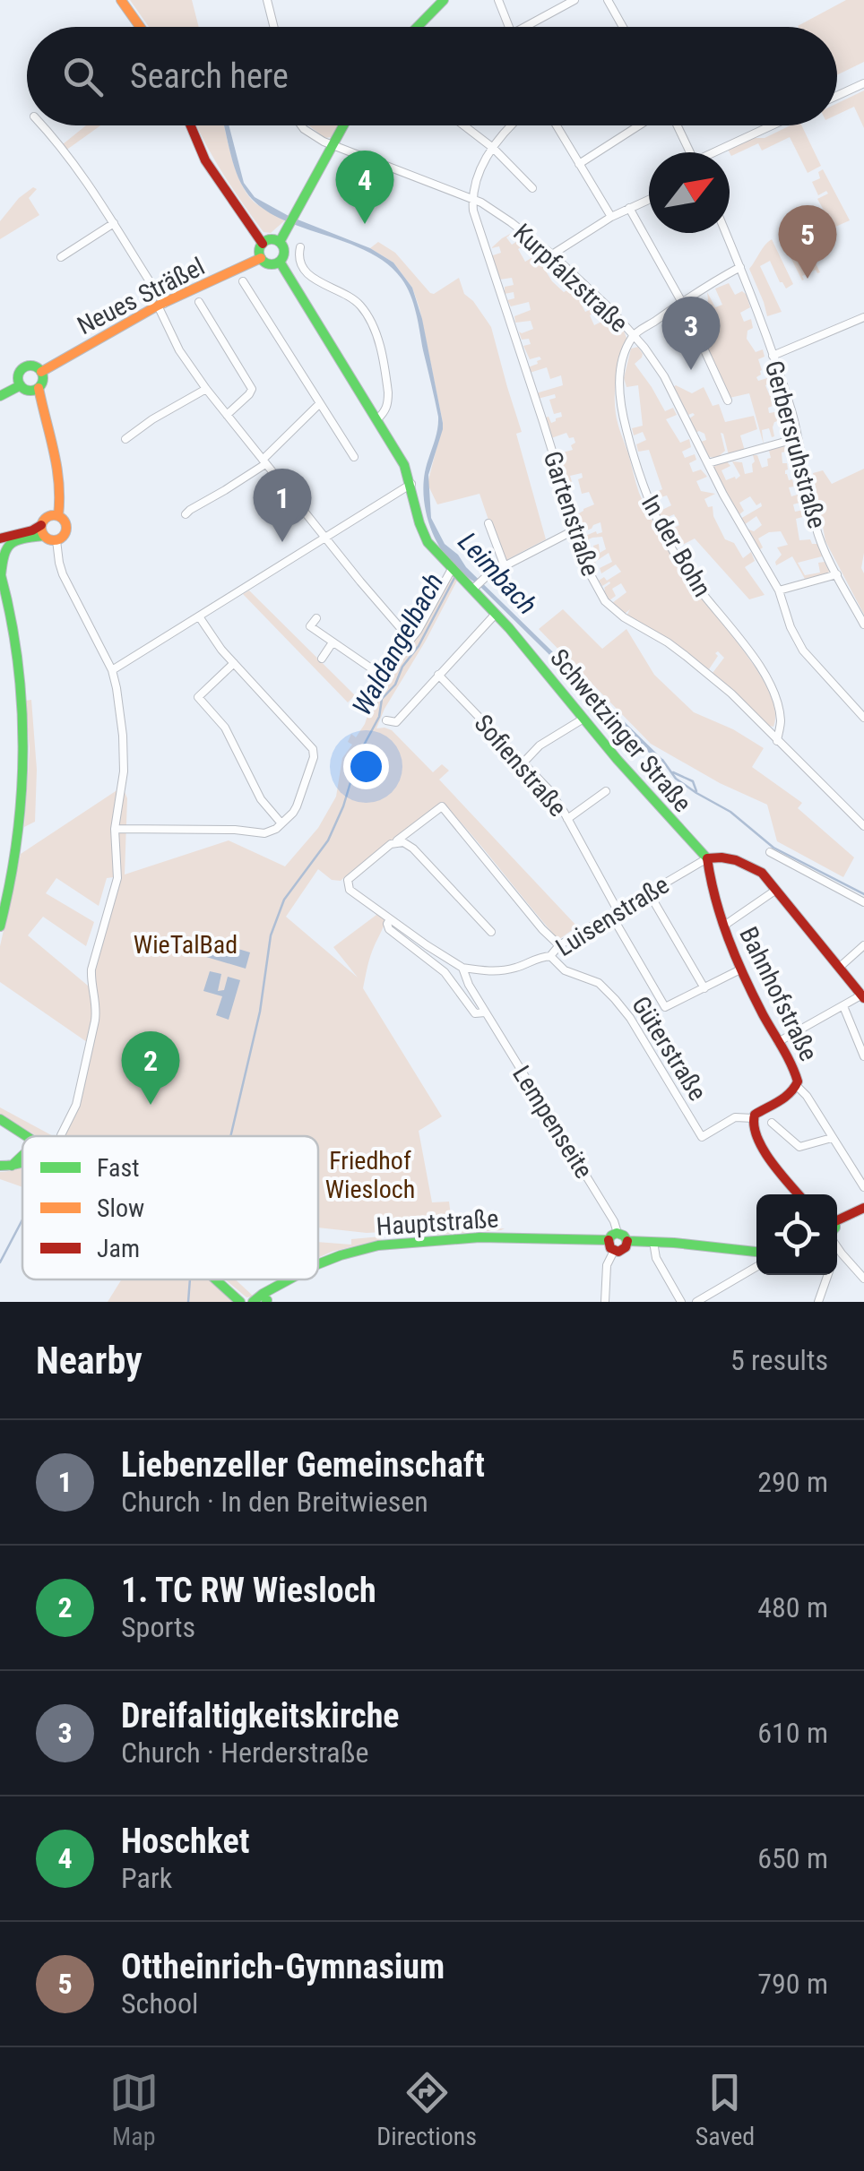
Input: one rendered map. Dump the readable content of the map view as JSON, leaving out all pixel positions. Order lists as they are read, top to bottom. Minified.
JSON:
{"streets":{"street":["Kurpfalzstraße","Neues Sträßel","Gerbersruhstraße","Gartenstraße","In der Bohn","Schwetzinger Straße","Sofienstraße","Luisenstraße","Bahnhofstraße","Güterstraße","Lempenseite","Hauptstraße"]},"crossings":[["Kurpfalzstraße","Gartenstraße"],["Kurpfalzstraße","In der Bohn"],["Neues Sträßel","Schwetzinger Straße"],["Gartenstraße","In der Bohn"],["Schwetzinger Straße","Luisenstraße"],["Schwetzinger Straße","Bahnhofstraße"],["Sofienstraße","Luisenstraße"],["Luisenstraße","Bahnhofstraße"],["Luisenstraße","Güterstraße"],["Luisenstraße","Lempenseite"],["Bahnhofstraße","Güterstraße"],["Lempenseite","Hauptstraße"]],"water":["Leimbach","Waldangelbach"],"parks":["WieTalBad","Friedhof Wiesloch"],"legend":["Fast","Slow","Jam"],"north":"top right","page":{"search":"Search here","pins":["4","5","3","1","2"],"heading":["Nearby","5 results"],"list":[{"mark":"1","name":"Liebenzeller Gemeinschaft","note":"Church · In den Breitwiesen","value":"290 m"},{"mark":"2","name":"1. TC RW Wiesloch","note":"Sports","value":"480 m"},{"mark":"3","name":"Dreifaltigkeitskirche","note":"Church · Herderstraße","value":"610 m"},{"mark":"4","name":"Hoschket","note":"Park","value":"650 m"},{"mark":"5","name":"Ottheinrich-Gymnasium","note":"School","value":"790 m"}],"nav":["Map","Directions","Saved"]}}
